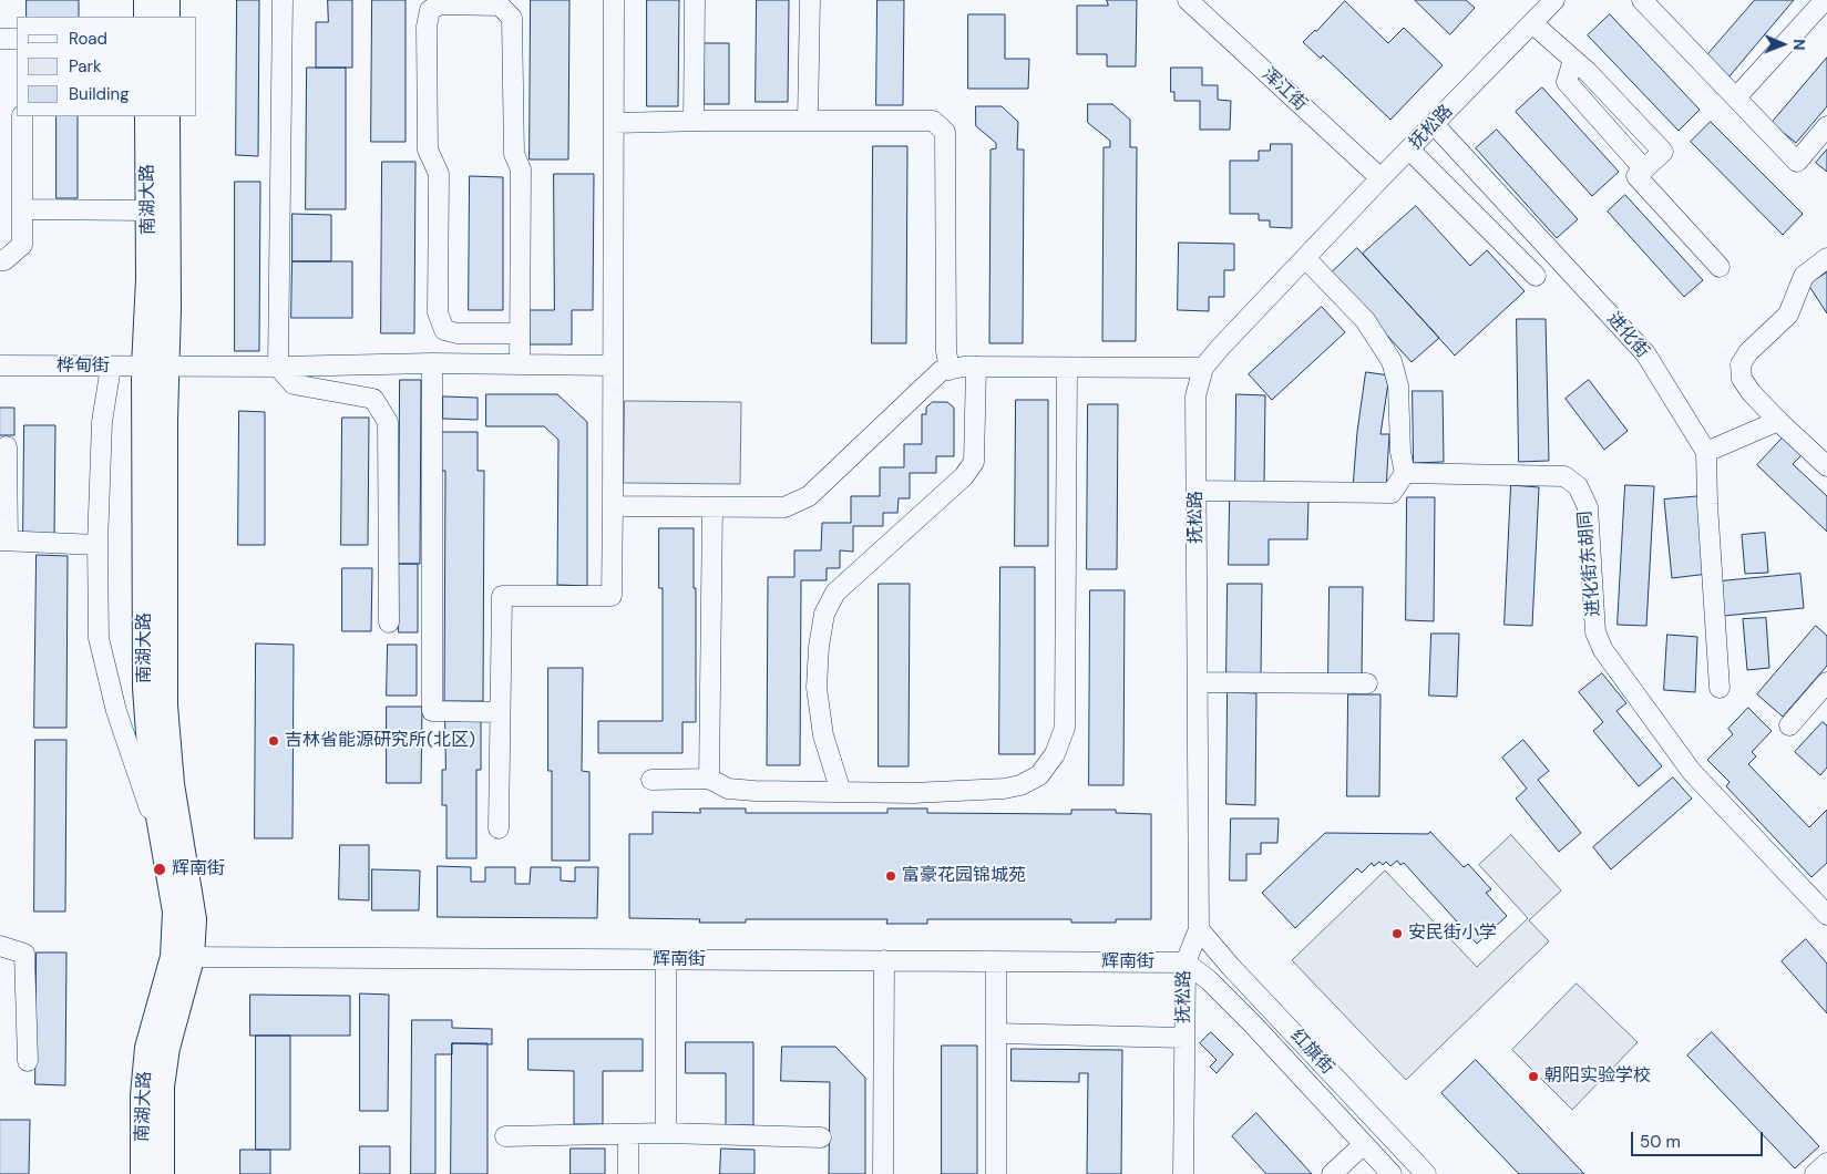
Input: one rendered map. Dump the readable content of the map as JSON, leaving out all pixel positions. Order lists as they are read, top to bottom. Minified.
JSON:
{"streets":{"main road":["南湖大路"],"street":["浑江街","抚松路","进化街","桦甸街","进化街东胡同","辉南街","红旗街"]},"crossings":[["浑江街","抚松路"],["抚松路","进化街"],["抚松路","辉南街"],["抚松路","红旗街"],["南湖大路","桦甸街"],["南湖大路","辉南街"],["辉南街","红旗街"]],"places":["吉林省能源研究所(北区)","辉南街","富豪花园锦城苑","安民街小学","朝阳实验学校"],"legend":["Road","Park","Building"],"scale_bar":"50 m","north":"right"}
